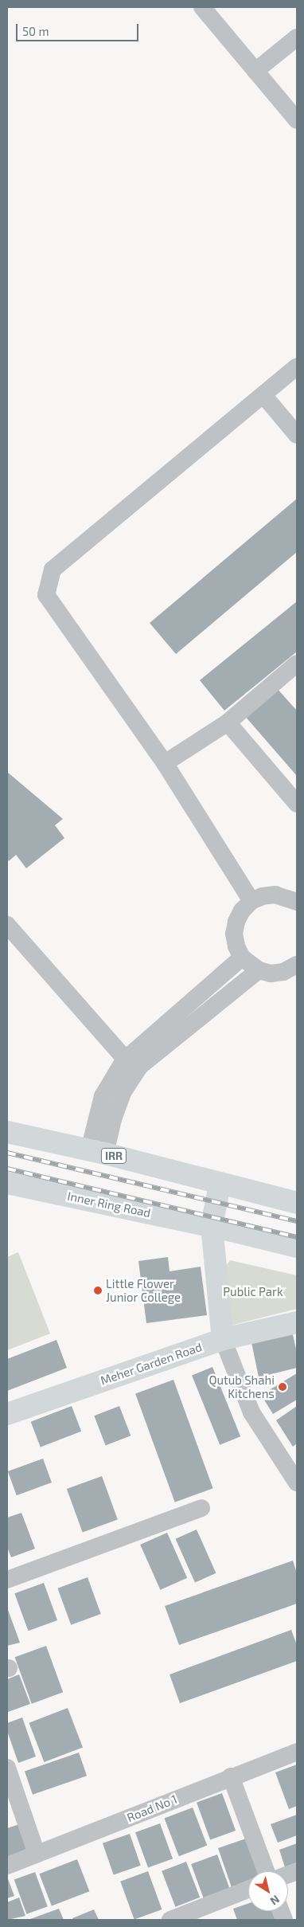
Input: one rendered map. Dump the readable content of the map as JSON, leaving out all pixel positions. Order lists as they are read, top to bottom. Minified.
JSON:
{"streets":{"main road":["IRR","Inner Ring Road","Meher Garden Road"],"street":["Road No 1"]},"parks":["Public Park"],"places":["Little Flower Junior College","Qutub Shahi Kitchens"],"scale_bar":"50 m","north":"bottom right"}
